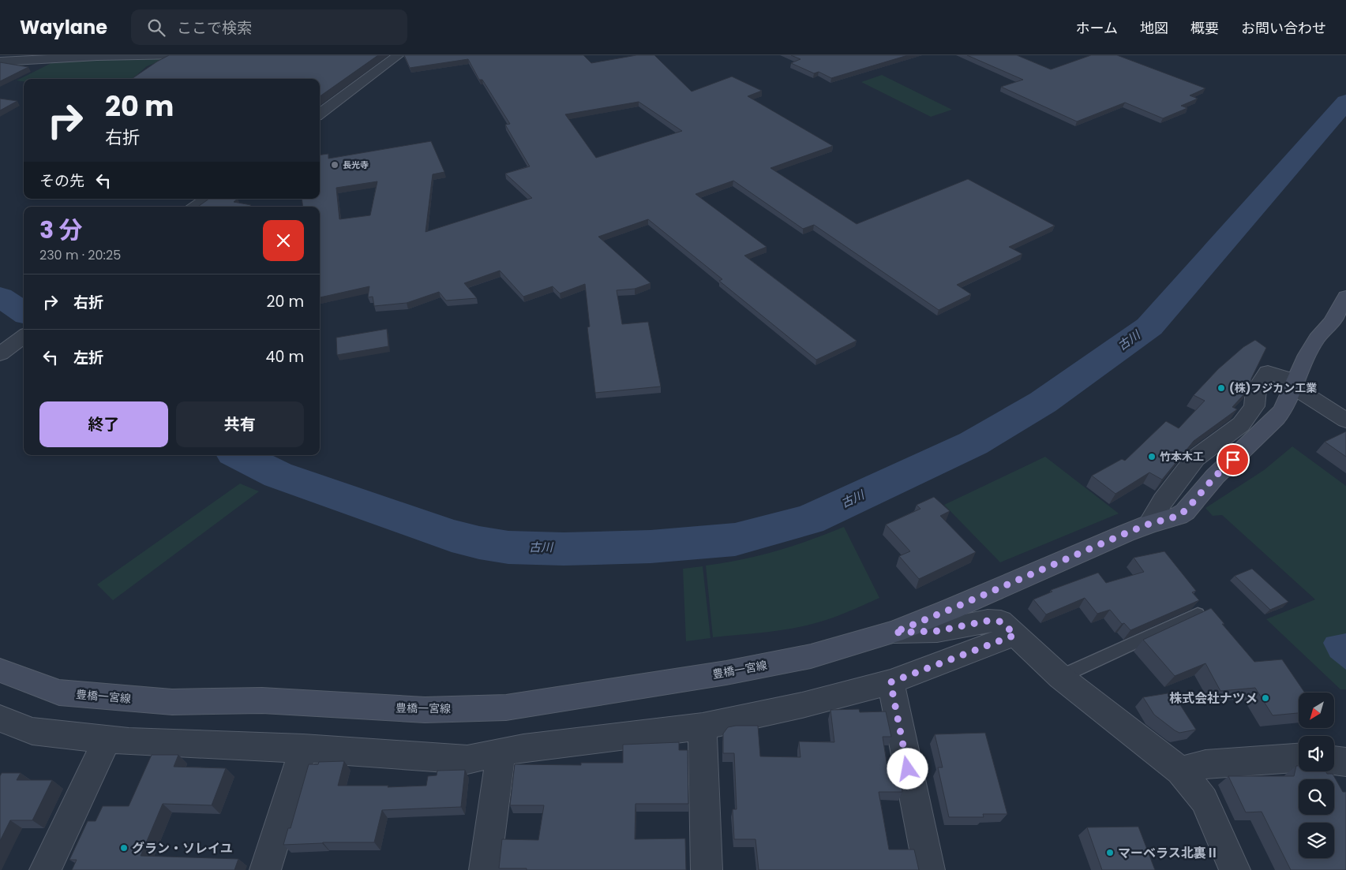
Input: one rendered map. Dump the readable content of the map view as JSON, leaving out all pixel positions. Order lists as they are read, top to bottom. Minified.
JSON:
{"streets":{"main road":["豊橋一宮線"]},"water":["古川"],"places":["長光寺","(株)フジカン工業","竹本木工","株式会社ナツメ","グラン・ソレイユ","マーベラス北裏Ⅱ"],"north":"bottom left","page":{"header":"Waylane","search":"ここで検索","nav":["ホーム","地図","概要","お問い合わせ"],"turn":["20 m","右折"],"then":"その先","heading":["3 分","230 m · 20:25"],"list":[{"name":"右折","value":"20 m"},{"name":"左折","value":"40 m"}],"buttons":["終了","共有"]}}
